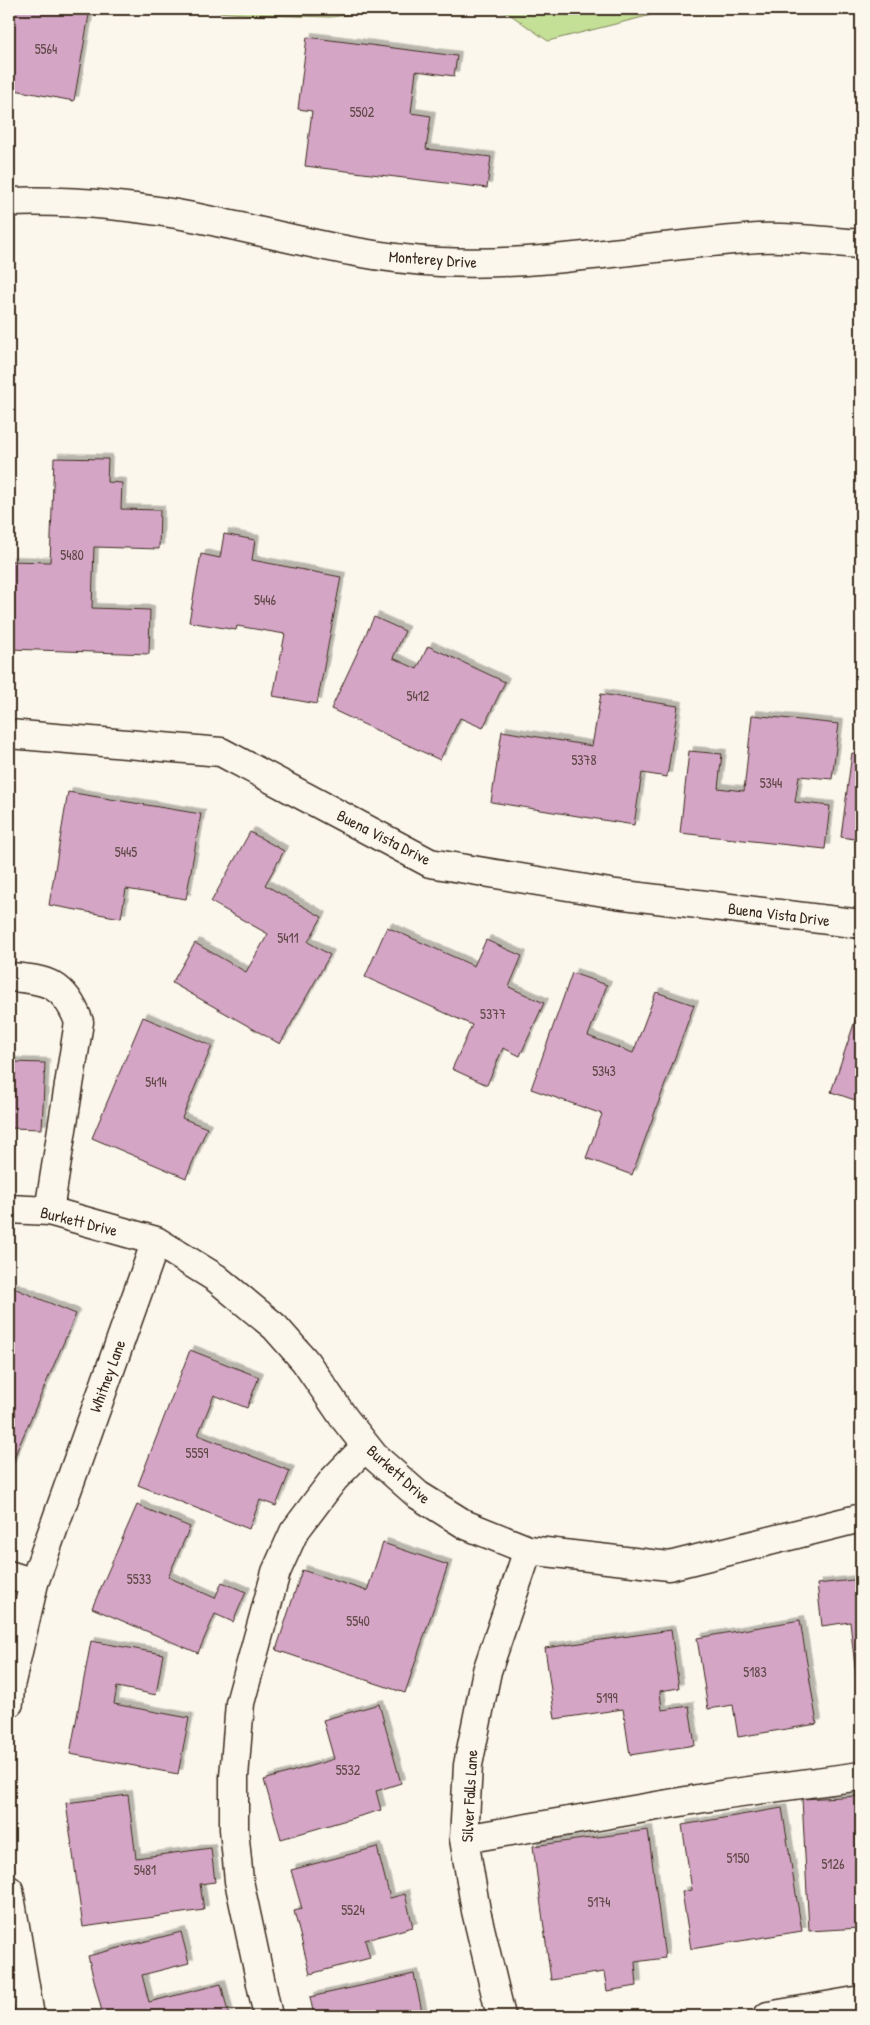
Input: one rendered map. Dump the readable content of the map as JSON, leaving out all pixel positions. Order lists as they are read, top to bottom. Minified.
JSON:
{"streets":{"street":["Monterey Drive","Buena Vista Drive","Burkett Drive","Whitney Lane","Silver Falls Lane"]},"crossings":[["Burkett Drive","Whitney Lane"],["Burkett Drive","Silver Falls Lane"]],"house_numbers":["5564","5502","5480","5446","5412","5378","5344","5445","5411","5377","5343","5414","5559","5533","5540","5183","5199","5532","5150","5126","5481","5174","5524"]}
